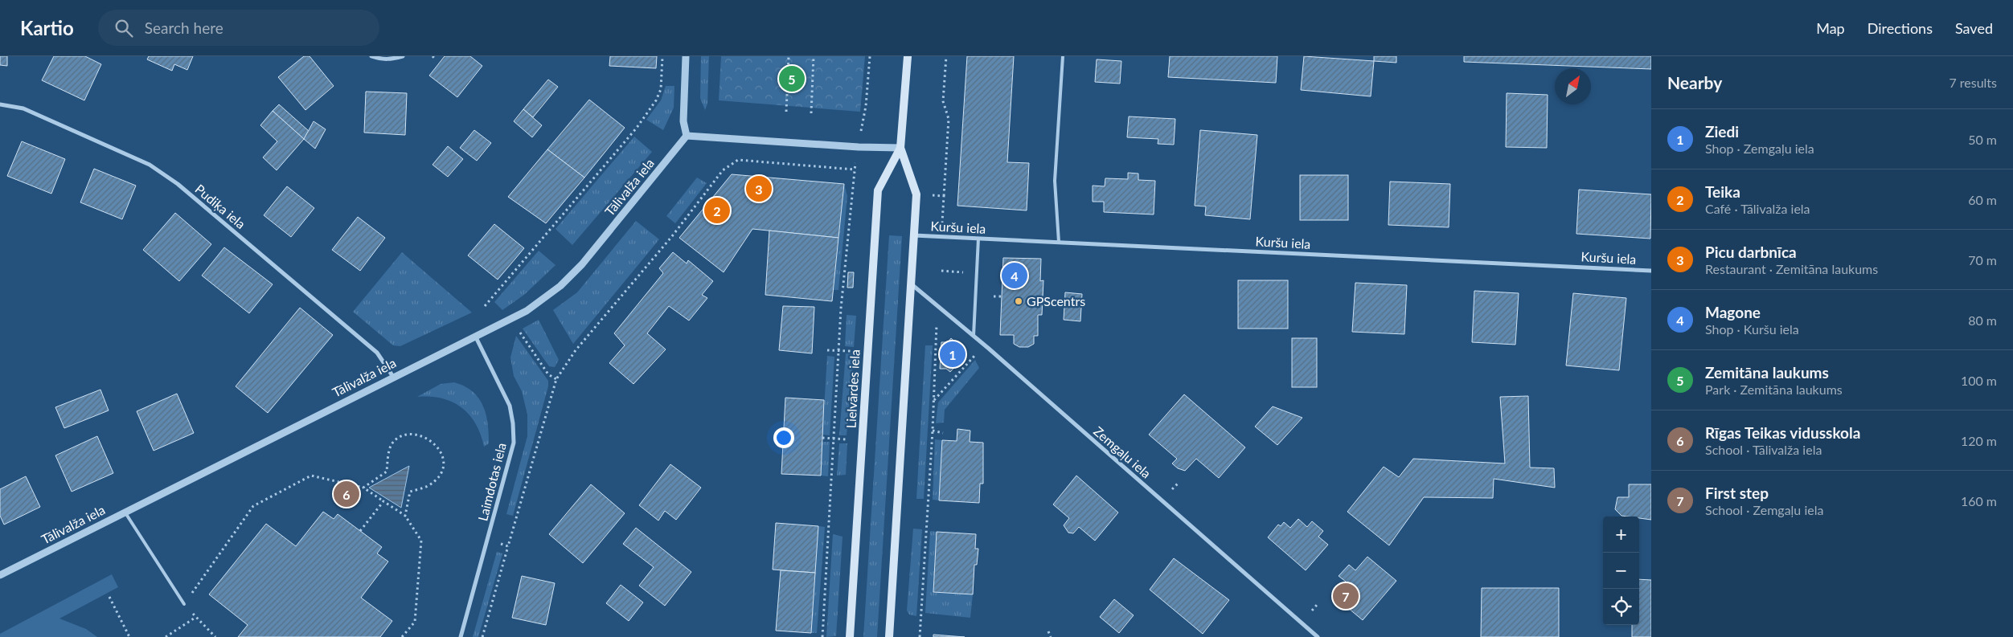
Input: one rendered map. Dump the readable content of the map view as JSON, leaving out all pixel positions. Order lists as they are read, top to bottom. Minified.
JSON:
{"streets":{"main road":["Lielvārdes iela"],"street":["Tālivalža iela","Pudiķa iela","Kuršu iela","Zemgaļu iela","Laimdotas iela"]},"crossings":[["Tālivalža iela","Pudiķa iela"],["Tālivalža iela","Laimdotas iela"],["Kuršu iela","Lielvārdes iela"],["Lielvārdes iela","Zemgaļu iela"]],"places":["GPScentrs"],"north":"top right","page":{"header":"Kartio","search":"Search here","nav":["Map","Directions","Saved"],"heading":["Nearby","7 results"],"pins":["5","3","2","4","1","6","7"],"list":[{"mark":"1","name":"Ziedi","note":"Shop · Zemgaļu iela","value":"50 m"},{"mark":"2","name":"Teika","note":"Café · Tālivalža iela","value":"60 m"},{"mark":"3","name":"Picu darbnīca","note":"Restaurant · Zemitāna laukums","value":"70 m"},{"mark":"4","name":"Magone","note":"Shop · Kuršu iela","value":"80 m"},{"mark":"5","name":"Zemitāna laukums","note":"Park · Zemitāna laukums","value":"100 m"},{"mark":"6","name":"Rīgas Teikas vidusskola","note":"School · Tālivalža iela","value":"120 m"},{"mark":"7","name":"First step","note":"School · Zemgaļu iela","value":"160 m"}],"map_buttons":["+","−"]}}
